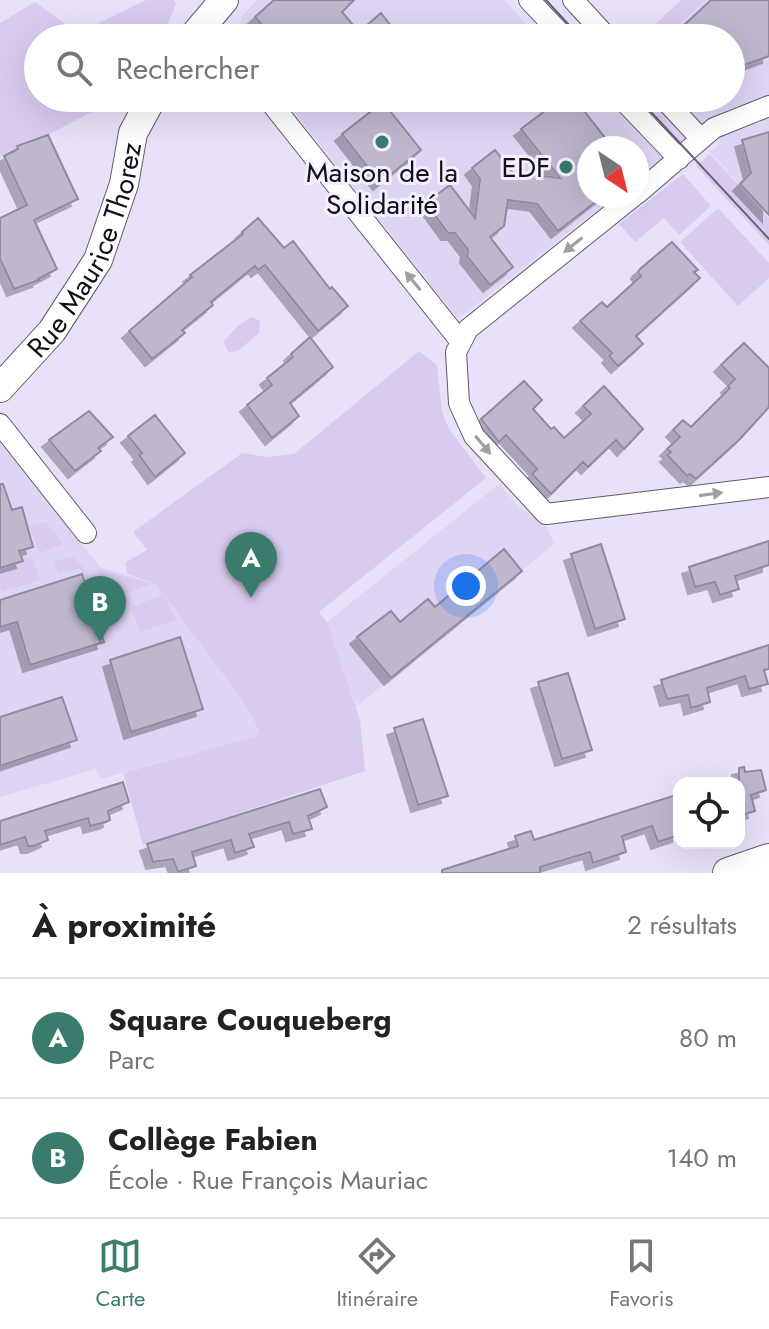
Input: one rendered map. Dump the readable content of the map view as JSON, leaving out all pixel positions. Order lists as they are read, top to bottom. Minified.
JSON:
{"streets":{"street":["Rue Maurice Thorez"]},"places":["Maison de la Solidarité","EDF"],"north":"bottom right","page":{"search":"Rechercher","pins":["A","B"],"heading":["À proximité","2 résultats"],"list":[{"mark":"A","name":"Square Couqueberg","note":"Parc","value":"80 m"},{"mark":"B","name":"Collège Fabien","note":"École · Rue François Mauriac","value":"140 m"}],"nav":["Carte","Itinéraire","Favoris"]}}
